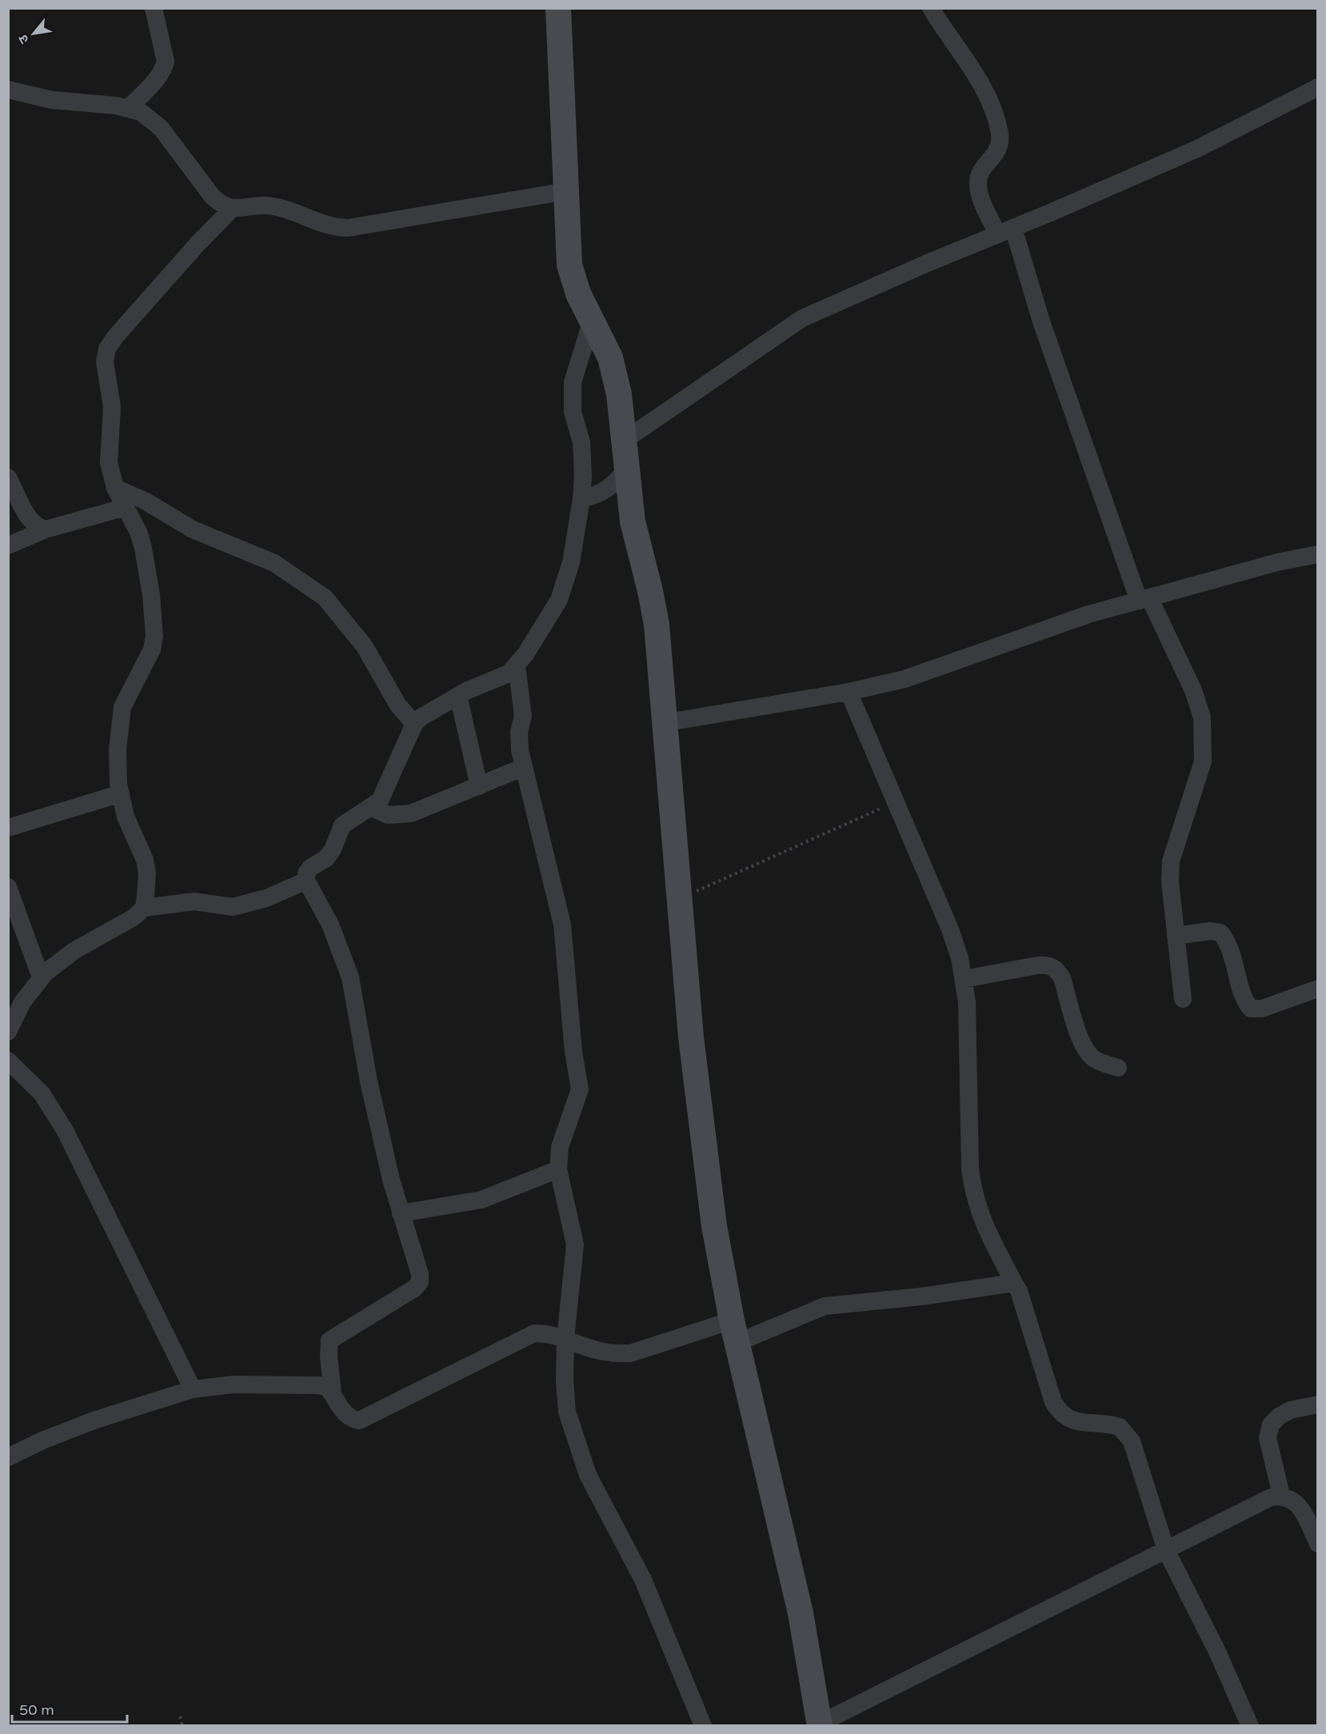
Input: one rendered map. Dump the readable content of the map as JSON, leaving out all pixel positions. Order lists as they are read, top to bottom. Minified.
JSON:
{"scale_bar":"50 m","north":"bottom left"}
